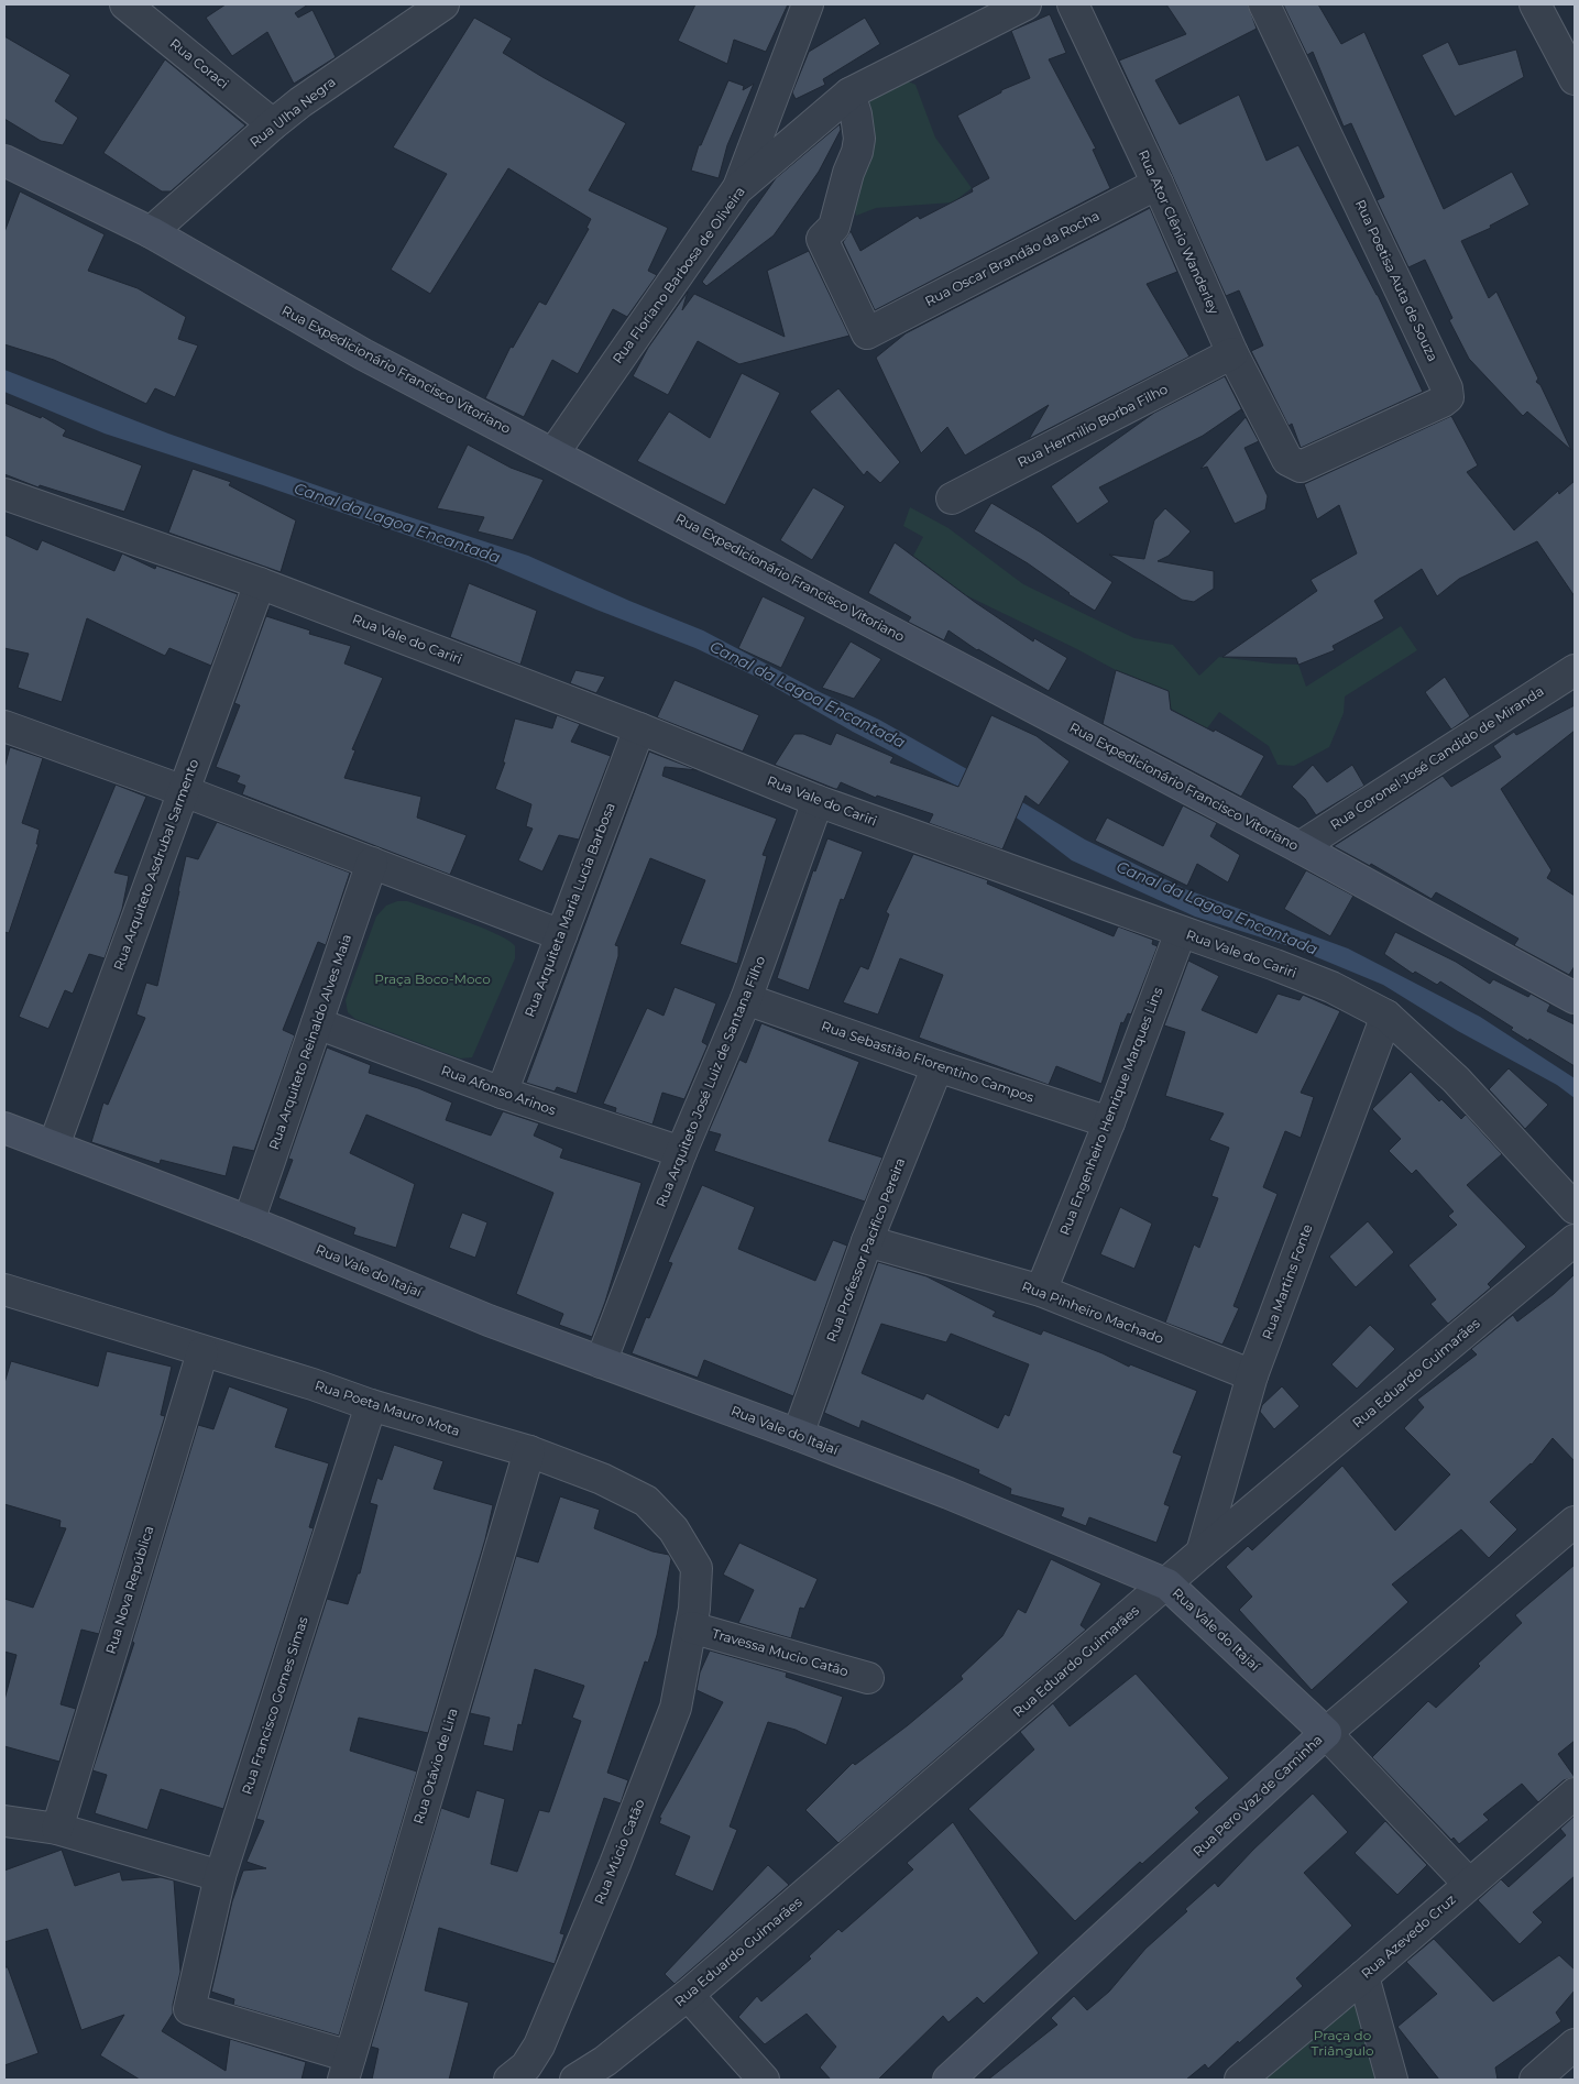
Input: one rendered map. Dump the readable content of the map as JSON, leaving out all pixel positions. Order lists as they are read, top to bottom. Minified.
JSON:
{"streets":{"main road":["Rua Expedicionário Francisco Vitoriano","Rua Vale do Itajaí","Rua Pero Vaz de Caminha"],"street":["Rua Coraci","Rua Ulha Negra","Rua Ator Clênio Wanderley","Rua Oscar Brandão da Rocha","Rua Floriano Barbosa de Oliveira","Rua Poetisa Auta de Souza","Rua Hermilio Borba Filho","Rua Vale do Cariri","Rua Coronel José Candido de Miranda","Rua Arquiteto Asdrubal Sarmento","Rua Arquiteta Maria Lucia Barbosa","Rua Arquiteto Reinaldo Alves Maia","Rua Sebastião Florentino Campos","Rua Arquiteto José Luiz de Santana Filho","Rua Afonso Arinos","Rua Engenheiro Henrique Marques Lins","Rua Professor Pacifico Pereira","Rua Martins Fonte","Rua Pinheiro Machado","Rua Eduardo Guimarães","Rua Poeta Mauro Mota","Rua Nova República","Travessa Mucio Catão","Rua Francisco Gomes Simas","Rua Otávio de Lira","Rua Múcio Catão","Rua Azevedo Cruz"]},"crossings":[["Rua Coraci","Rua Ulha Negra"],["Rua Ulha Negra","Rua Expedicionário Francisco Vitoriano"],["Rua Ator Clênio Wanderley","Rua Oscar Brandão da Rocha"],["Rua Ator Clênio Wanderley","Rua Poetisa Auta de Souza"],["Rua Ator Clênio Wanderley","Rua Hermilio Borba Filho"],["Rua Oscar Brandão da Rocha","Rua Floriano Barbosa de Oliveira"],["Rua Floriano Barbosa de Oliveira","Rua Expedicionário Francisco Vitoriano"],["Rua Expedicionário Francisco Vitoriano","Rua Coronel José Candido de Miranda"],["Rua Vale do Cariri","Rua Arquiteto Asdrubal Sarmento"],["Rua Vale do Cariri","Rua Arquiteta Maria Lucia Barbosa"],["Rua Vale do Cariri","Rua Arquiteto José Luiz de Santana Filho"],["Rua Vale do Cariri","Rua Engenheiro Henrique Marques Lins"],["Rua Vale do Cariri","Rua Martins Fonte"],["Rua Arquiteto Asdrubal Sarmento","Rua Vale do Itajaí"],["Rua Arquiteta Maria Lucia Barbosa","Rua Afonso Arinos"],["Rua Arquiteto Reinaldo Alves Maia","Rua Afonso Arinos"],["Rua Arquiteto Reinaldo Alves Maia","Rua Vale do Itajaí"],["Rua Sebastião Florentino Campos","Rua Arquiteto José Luiz de Santana Filho"],["Rua Sebastião Florentino Campos","Rua Engenheiro Henrique Marques Lins"],["Rua Sebastião Florentino Campos","Rua Professor Pacifico Pereira"],["Rua Arquiteto José Luiz de Santana Filho","Rua Afonso Arinos"],["Rua Arquiteto José Luiz de Santana Filho","Rua Vale do Itajaí"],["Rua Engenheiro Henrique Marques Lins","Rua Pinheiro Machado"],["Rua Professor Pacifico Pereira","Rua Vale do Itajaí"],["Rua Professor Pacifico Pereira","Rua Pinheiro Machado"],["Rua Vale do Itajaí","Rua Eduardo Guimarães"],["Rua Vale do Itajaí","Rua Pero Vaz de Caminha"],["Rua Vale do Itajaí","Rua Azevedo Cruz"],["Rua Martins Fonte","Rua Pinheiro Machado"],["Rua Martins Fonte","Rua Eduardo Guimarães"],["Rua Poeta Mauro Mota","Rua Nova República"],["Rua Poeta Mauro Mota","Travessa Mucio Catão"],["Rua Poeta Mauro Mota","Rua Francisco Gomes Simas"],["Rua Poeta Mauro Mota","Rua Otávio de Lira"],["Rua Poeta Mauro Mota","Rua Múcio Catão"],["Travessa Mucio Catão","Rua Múcio Catão"],["Rua Francisco Gomes Simas","Rua Otávio de Lira"]],"water":["Canal da Lagoa Encantada"],"parks":["Praça Boco-Moco","Praça do Triângulo"]}
